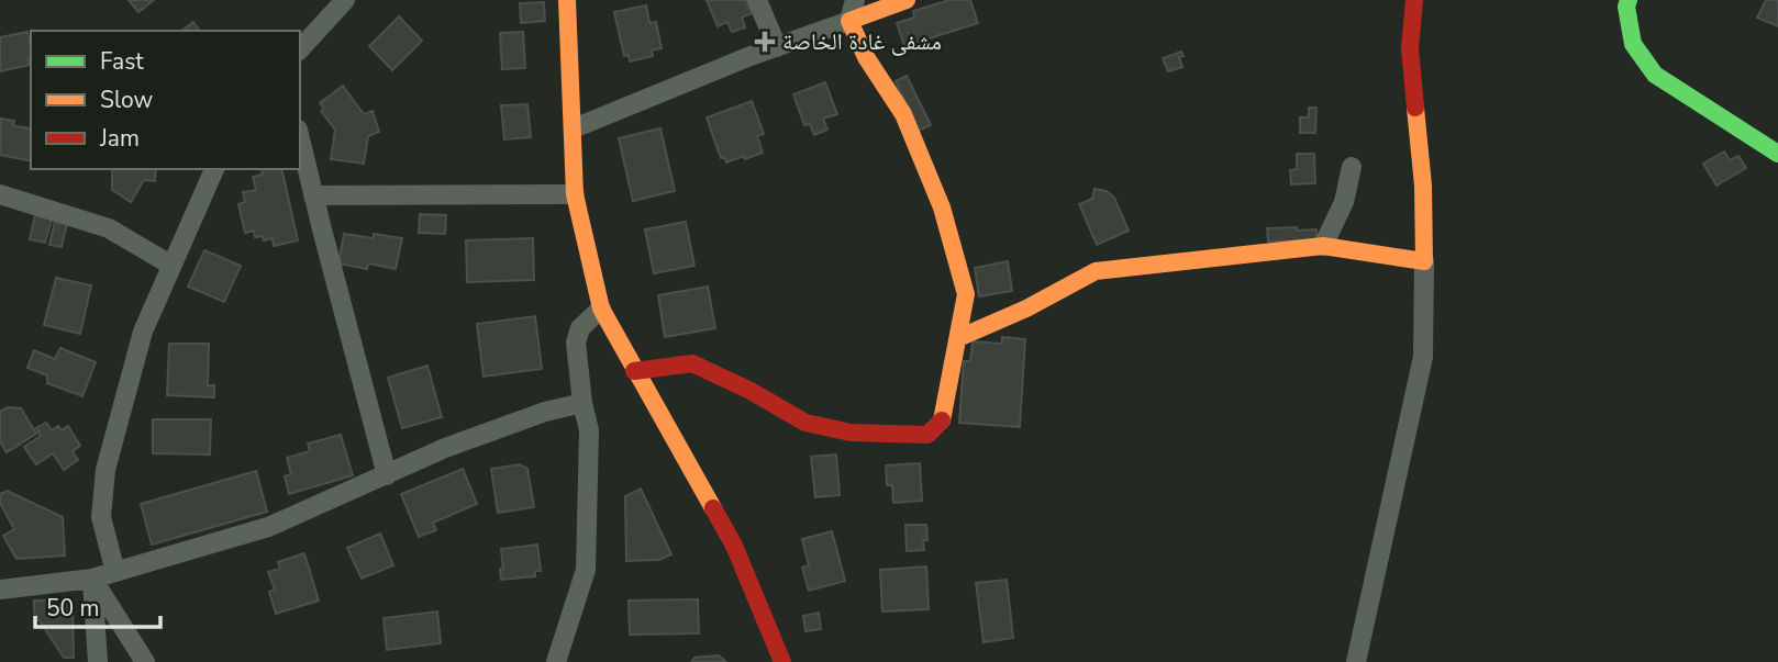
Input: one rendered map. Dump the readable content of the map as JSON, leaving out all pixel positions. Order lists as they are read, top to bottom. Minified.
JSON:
{"places":{"health":["مشفى غادة الخاصة"]},"legend":["Fast","Slow","Jam"],"scale_bar":"50 m"}
